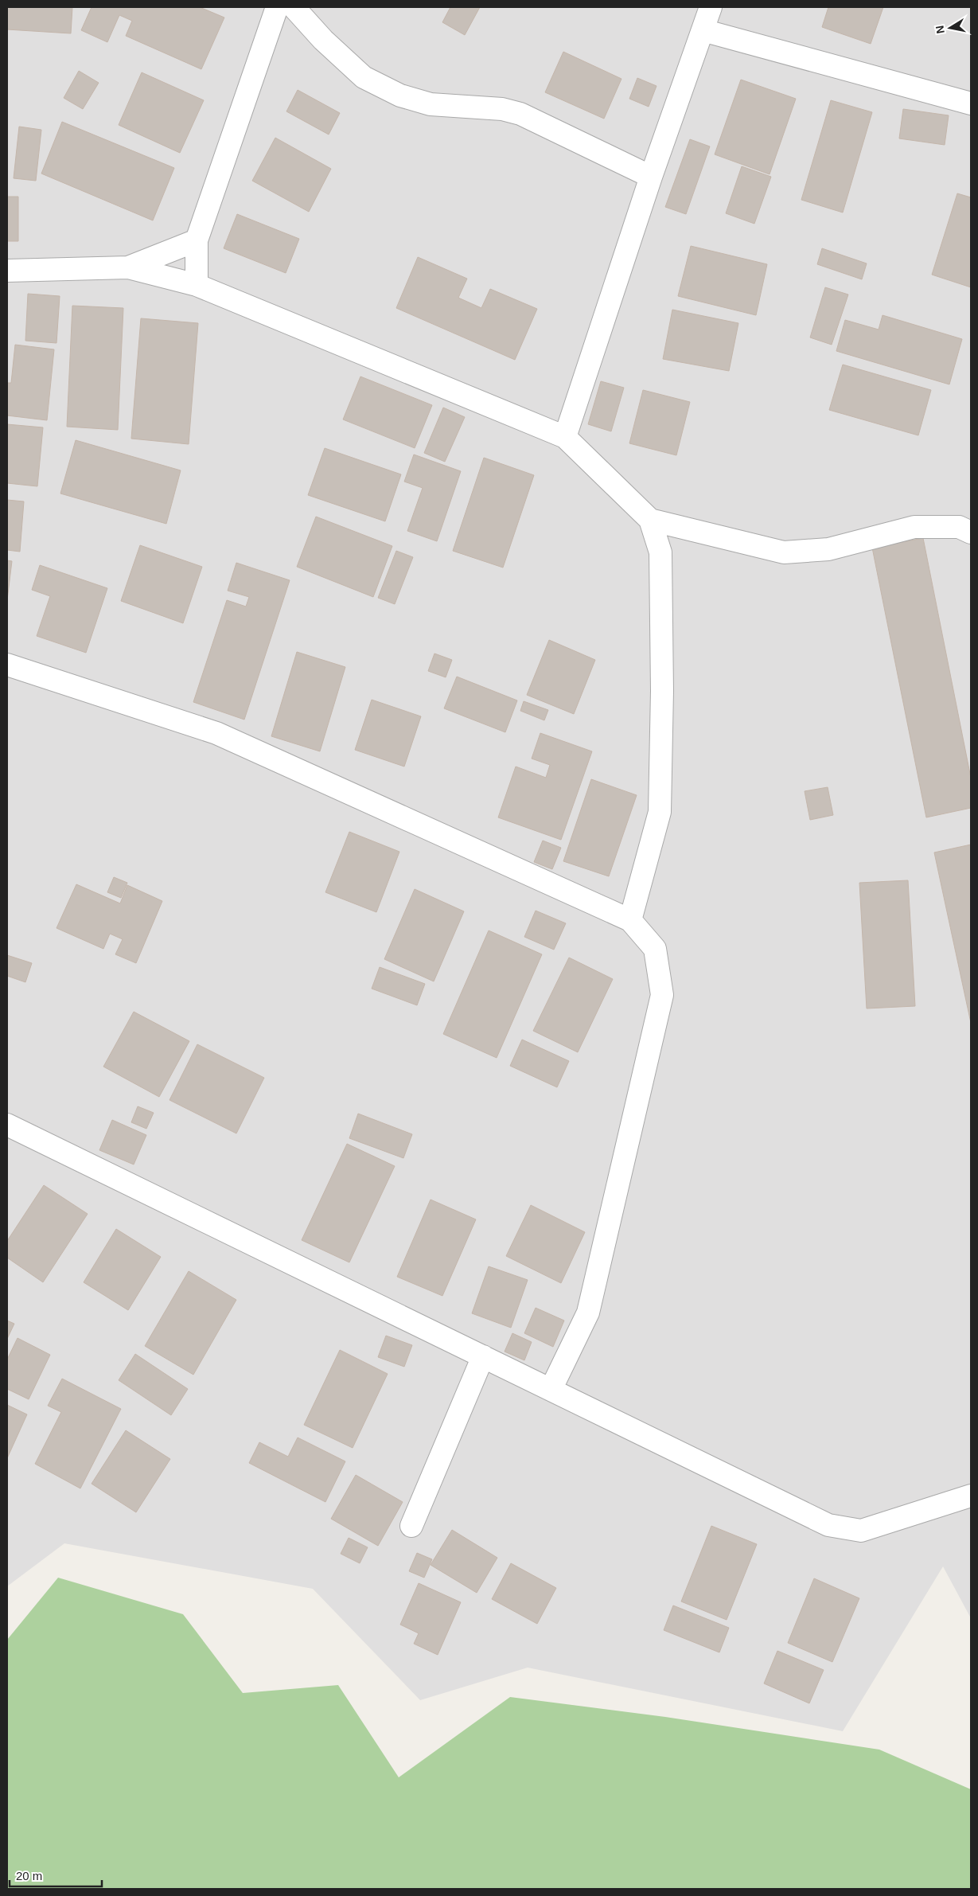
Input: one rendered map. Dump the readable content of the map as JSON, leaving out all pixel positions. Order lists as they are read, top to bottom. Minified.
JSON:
{"scale_bar":"20 m","north":"left"}
